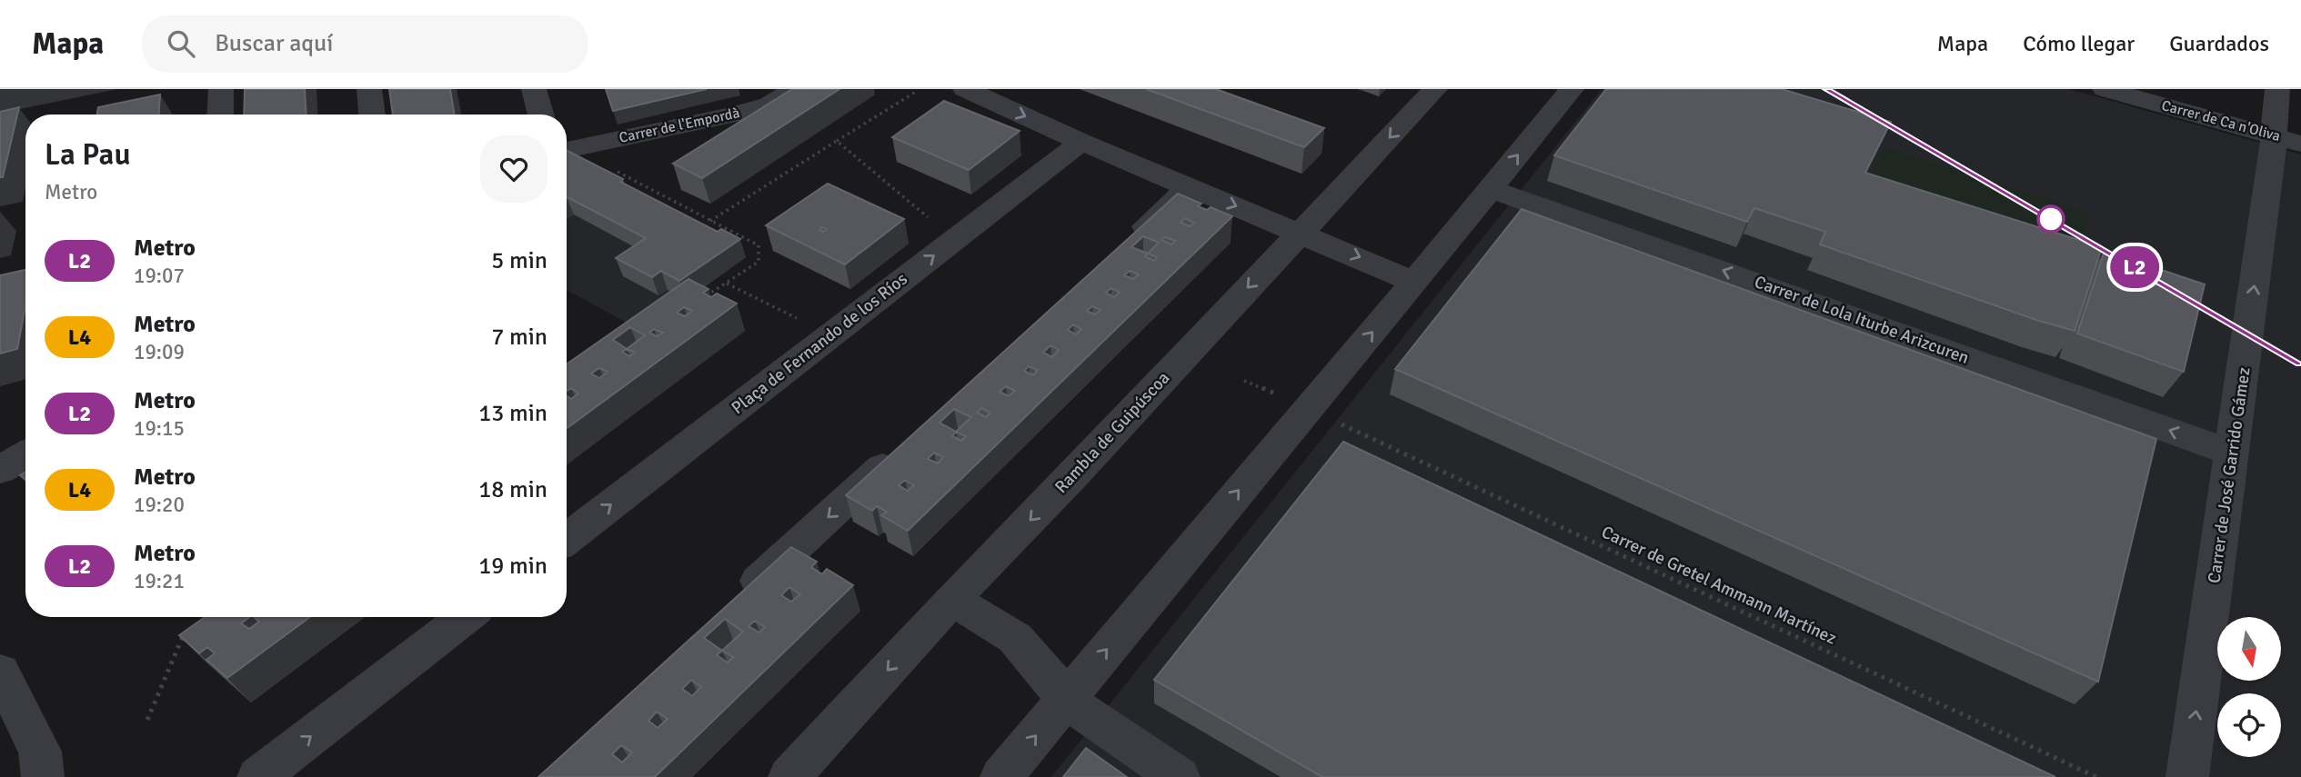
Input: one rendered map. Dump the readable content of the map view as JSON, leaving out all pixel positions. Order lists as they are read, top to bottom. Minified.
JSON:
{"streets":{"street":["Carrer de Ca n'Oliva","Carrer de l'Empordà","Carrer de Lola Iturbe Arizcuren","Plaça de Fernando de los Ríos","Rambla de Guipúscoa","Carrer de José Garrido Gámez"],"path":["Carrer de Gretel Ammann Martínez"]},"crossings":[["Carrer de Ca n'Oliva","Carrer de José Garrido Gámez"],["Carrer de Lola Iturbe Arizcuren","Carrer de José Garrido Gámez"]],"one_way":["Carrer de Lola Iturbe Arizcuren","Carrer de José Garrido Gámez"],"lines":["metro line L2"],"north":"bottom","page":{"header":"Mapa","search":"Buscar aquí","nav":["Mapa","Cómo llegar","Guardados"],"on_map":"L2","heading":["La Pau","Metro"],"list":[{"mark":"L2","name":"Metro","note":"19:07","value":"5 min"},{"mark":"L4","name":"Metro","note":"19:09","value":"7 min"},{"mark":"L2","name":"Metro","note":"19:15","value":"13 min"},{"mark":"L4","name":"Metro","note":"19:20","value":"18 min"},{"mark":"L2","name":"Metro","note":"19:21","value":"19 min"}]}}
